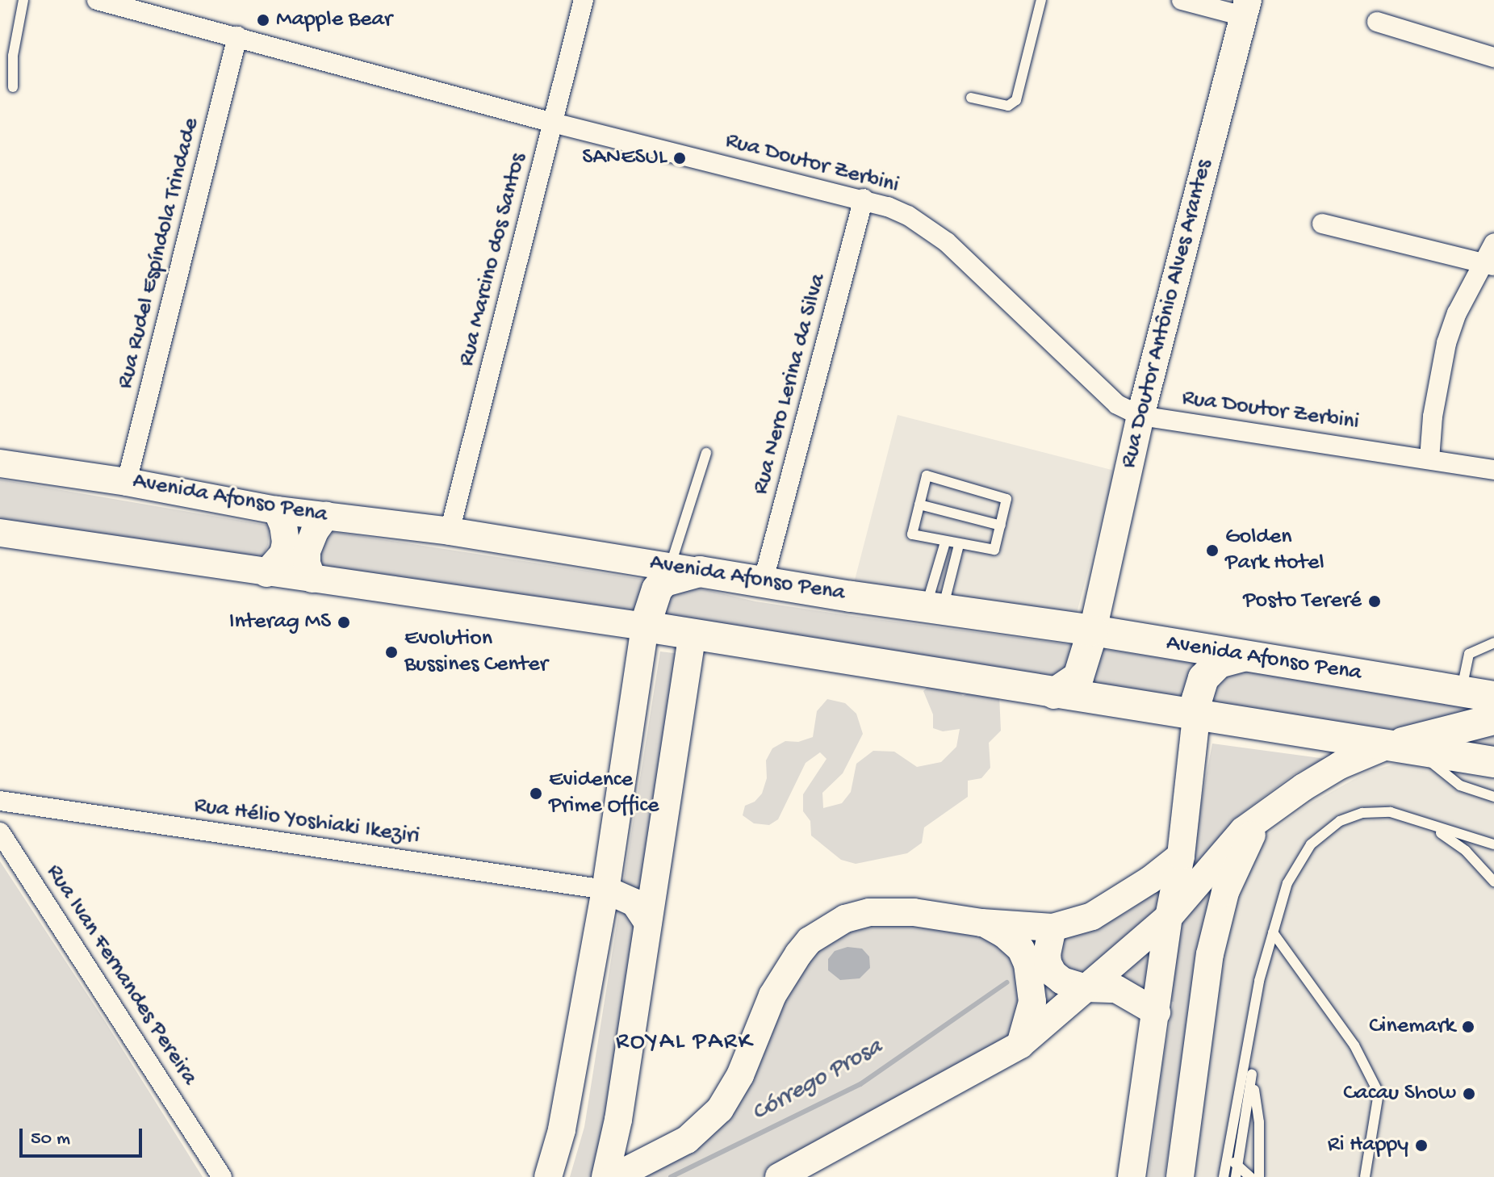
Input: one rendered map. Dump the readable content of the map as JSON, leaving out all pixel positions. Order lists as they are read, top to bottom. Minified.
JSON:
{"streets":{"main road":["Rua Doutor Antônio Alves Arantes","Avenida Afonso Pena"],"street":["Rua Doutor Zerbini","Rua Rudel Espíndola Trindade","Rua Marcino dos Santos","Rua Nero Lerina da Silva","Rua Hélio Yoshiaki Ikeziri","Rua Ivan Fernandes Pereira"]},"crossings":[["Rua Doutor Zerbini","Rua Rudel Espíndola Trindade"],["Rua Doutor Zerbini","Rua Marcino dos Santos"],["Rua Doutor Zerbini","Rua Doutor Antônio Alves Arantes"],["Rua Doutor Zerbini","Rua Nero Lerina da Silva"],["Rua Rudel Espíndola Trindade","Avenida Afonso Pena"],["Rua Marcino dos Santos","Avenida Afonso Pena"],["Rua Doutor Antônio Alves Arantes","Avenida Afonso Pena"],["Rua Nero Lerina da Silva","Avenida Afonso Pena"]],"districts":["ROYAL PARK"],"water":["Córrego Prosa"],"places":["Mapple Bear","SANESUL","Golden Park Hotel","Posto Tereré","Interag MS","Evolution Bussines Center","Evidence Prime Office","Cinemark","Cacau Show","Ri Happy"],"scale_bar":"50 m"}
